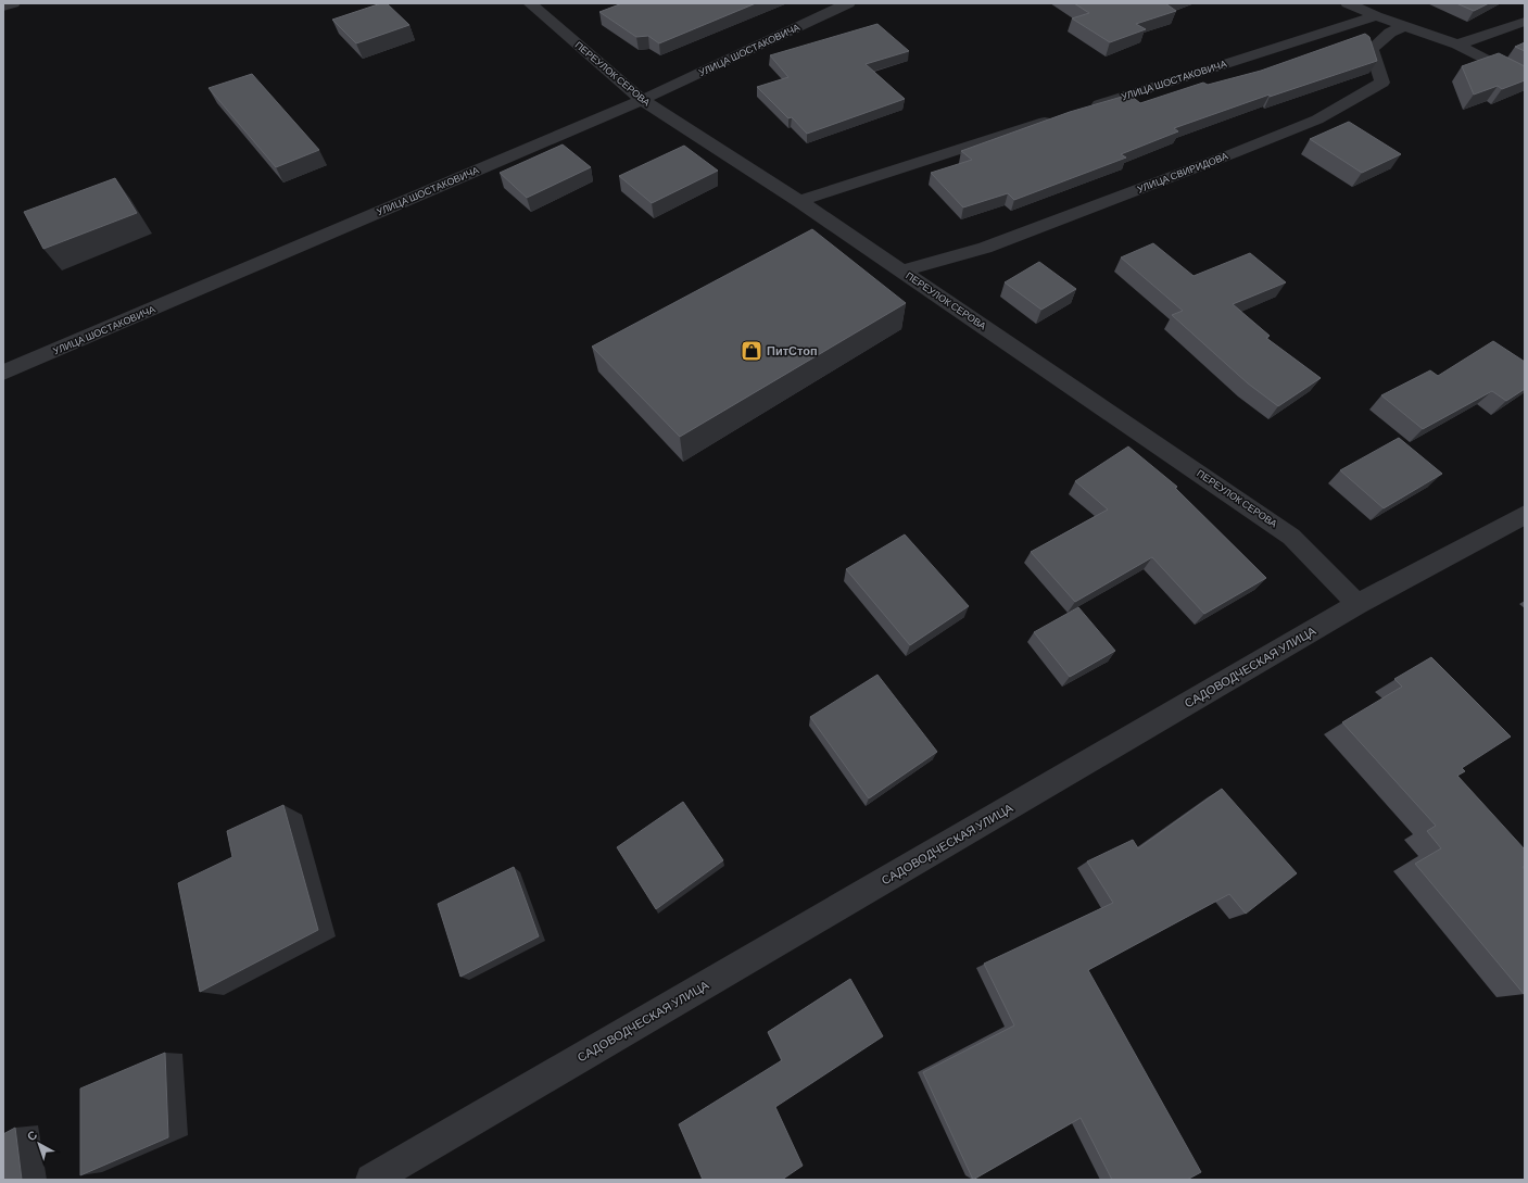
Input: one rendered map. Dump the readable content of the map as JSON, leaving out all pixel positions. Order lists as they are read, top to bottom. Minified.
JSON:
{"streets":{"street":["УЛИЦА ШОСТАКОВИЧА","ПЕРЕУЛОК СЕРОВА","УЛИЦА СВИРИДОВА","САДОВОДЧЕСКАЯ УЛИЦА"]},"crossings":[["УЛИЦА ШОСТАКОВИЧА","ПЕРЕУЛОК СЕРОВА"],["ПЕРЕУЛОК СЕРОВА","УЛИЦА СВИРИДОВА"],["ПЕРЕУЛОК СЕРОВА","САДОВОДЧЕСКАЯ УЛИЦА"]],"places":{"shop":["ПитСтоп"]},"north":"top left"}
